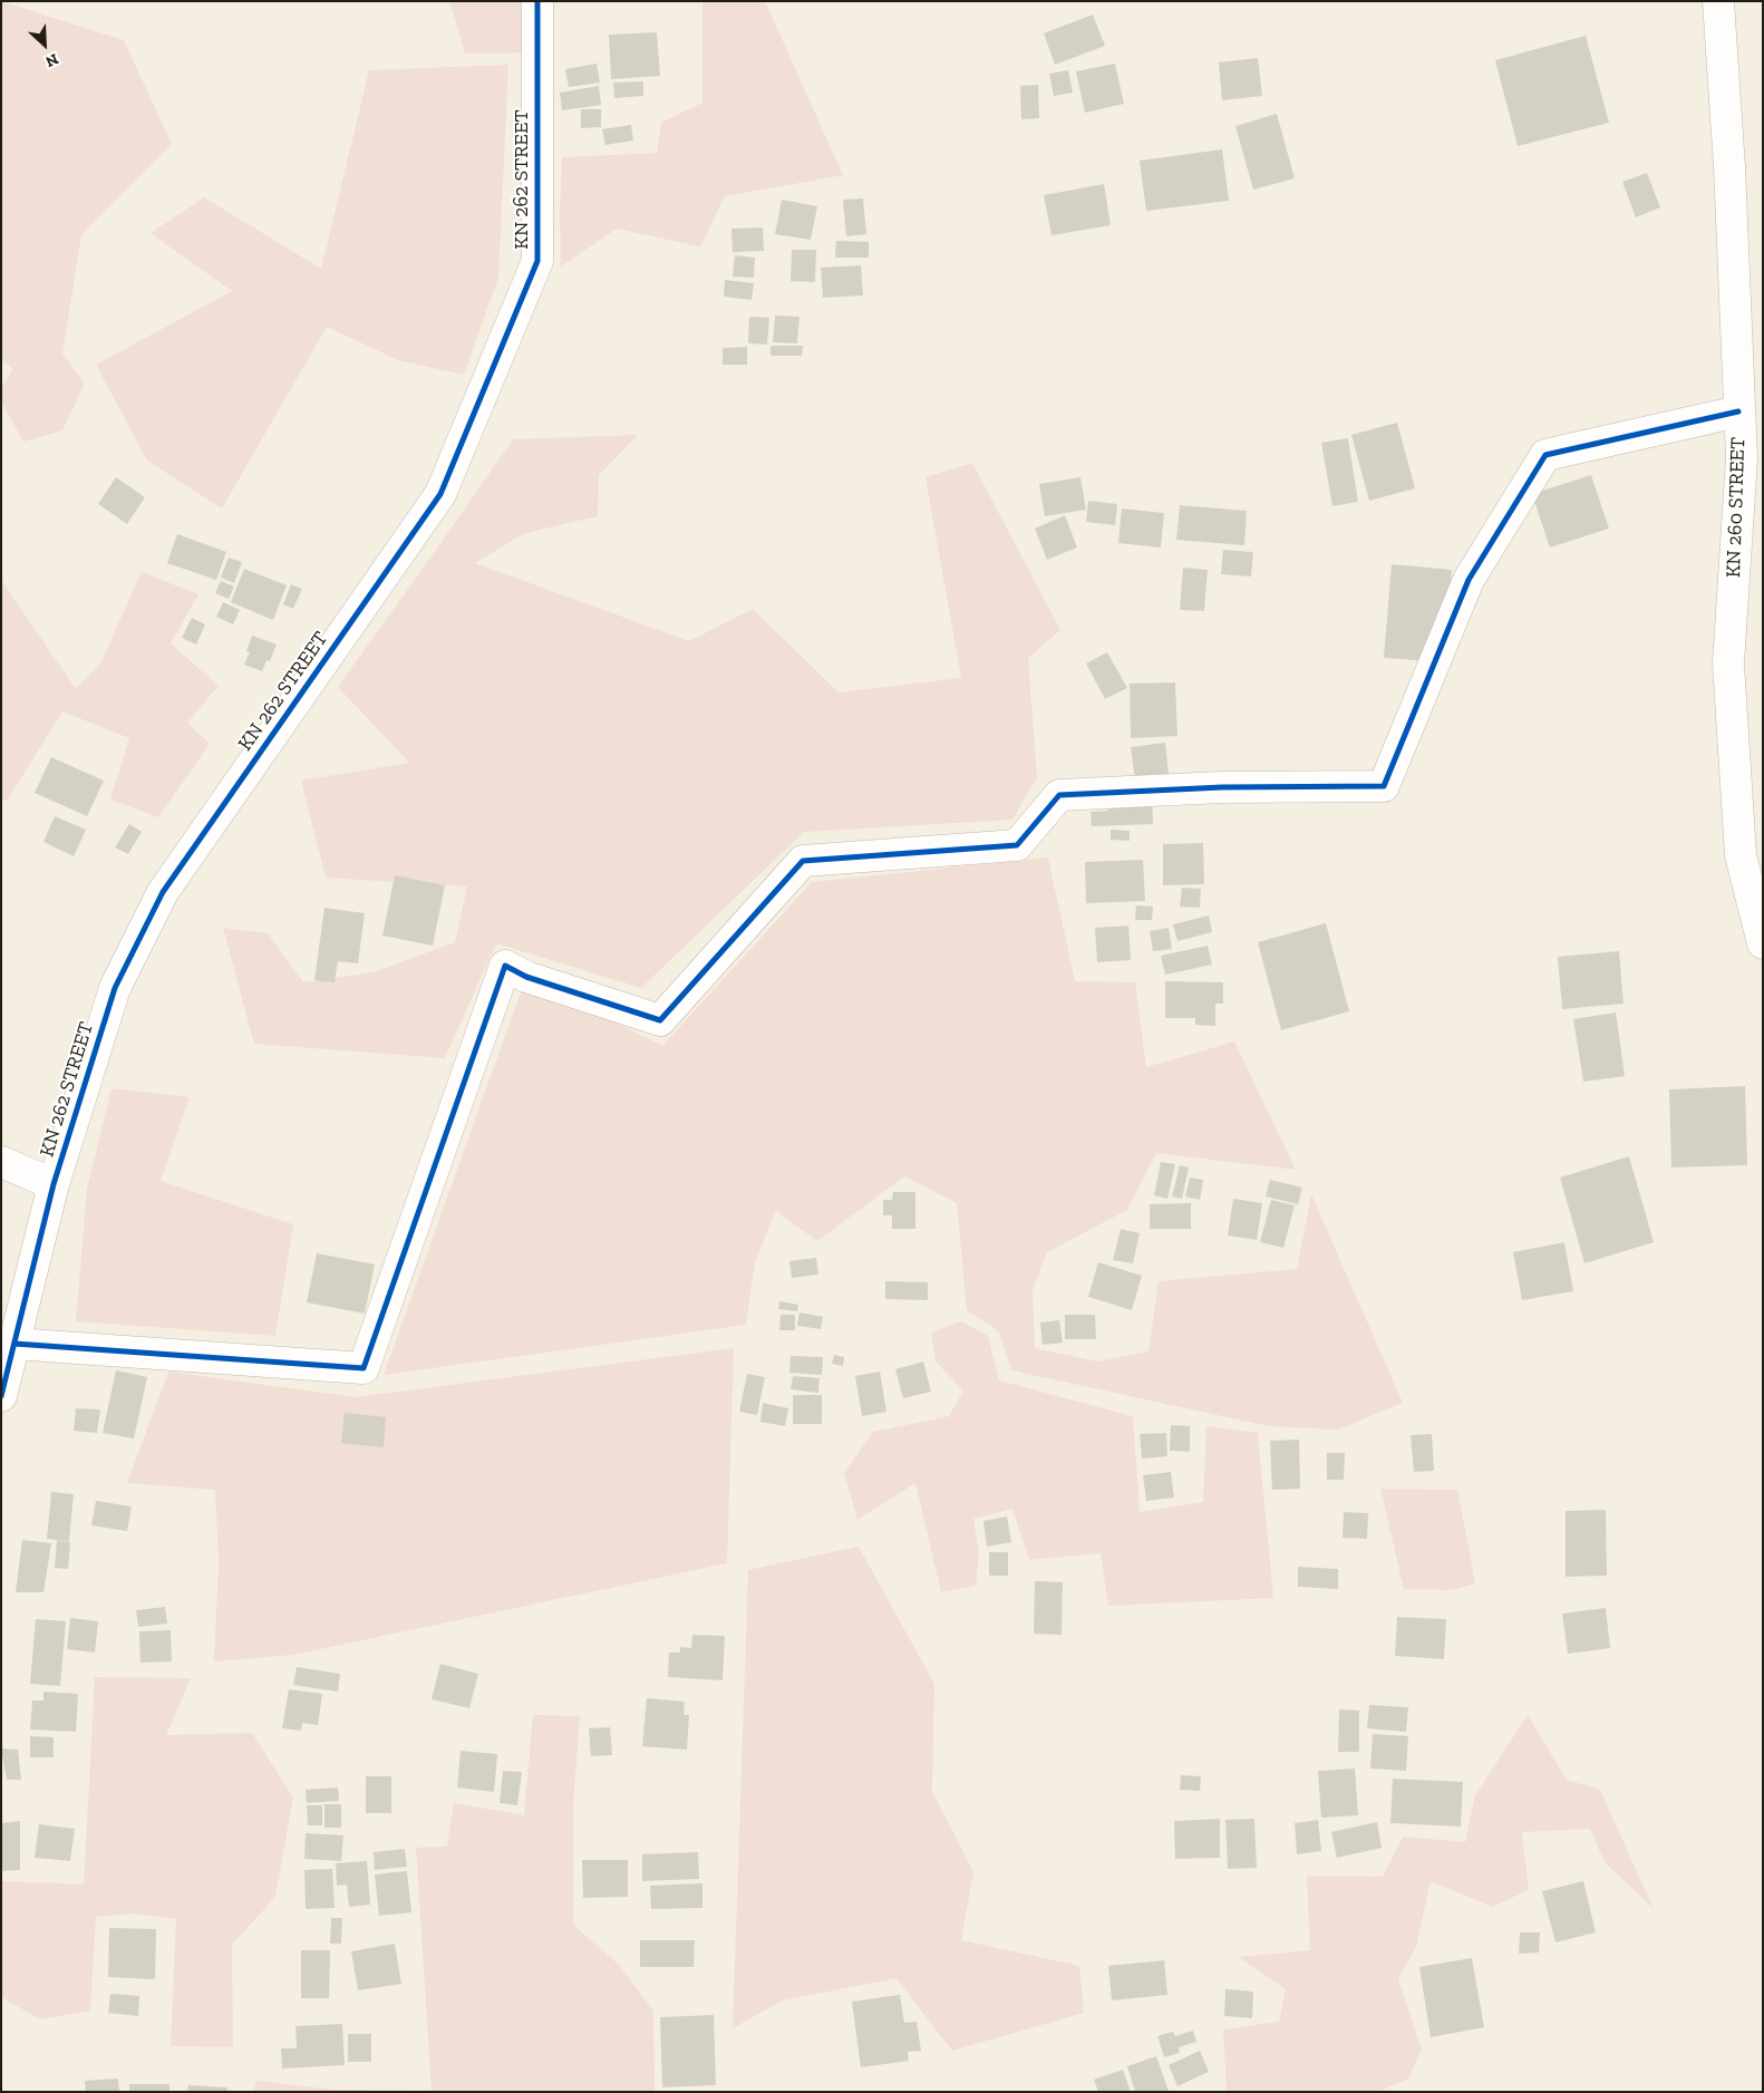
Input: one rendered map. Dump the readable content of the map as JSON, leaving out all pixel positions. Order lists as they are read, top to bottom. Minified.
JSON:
{"streets":{"street":["KN 262 STREET","KN 260 STREET"]},"north":"bottom right"}
